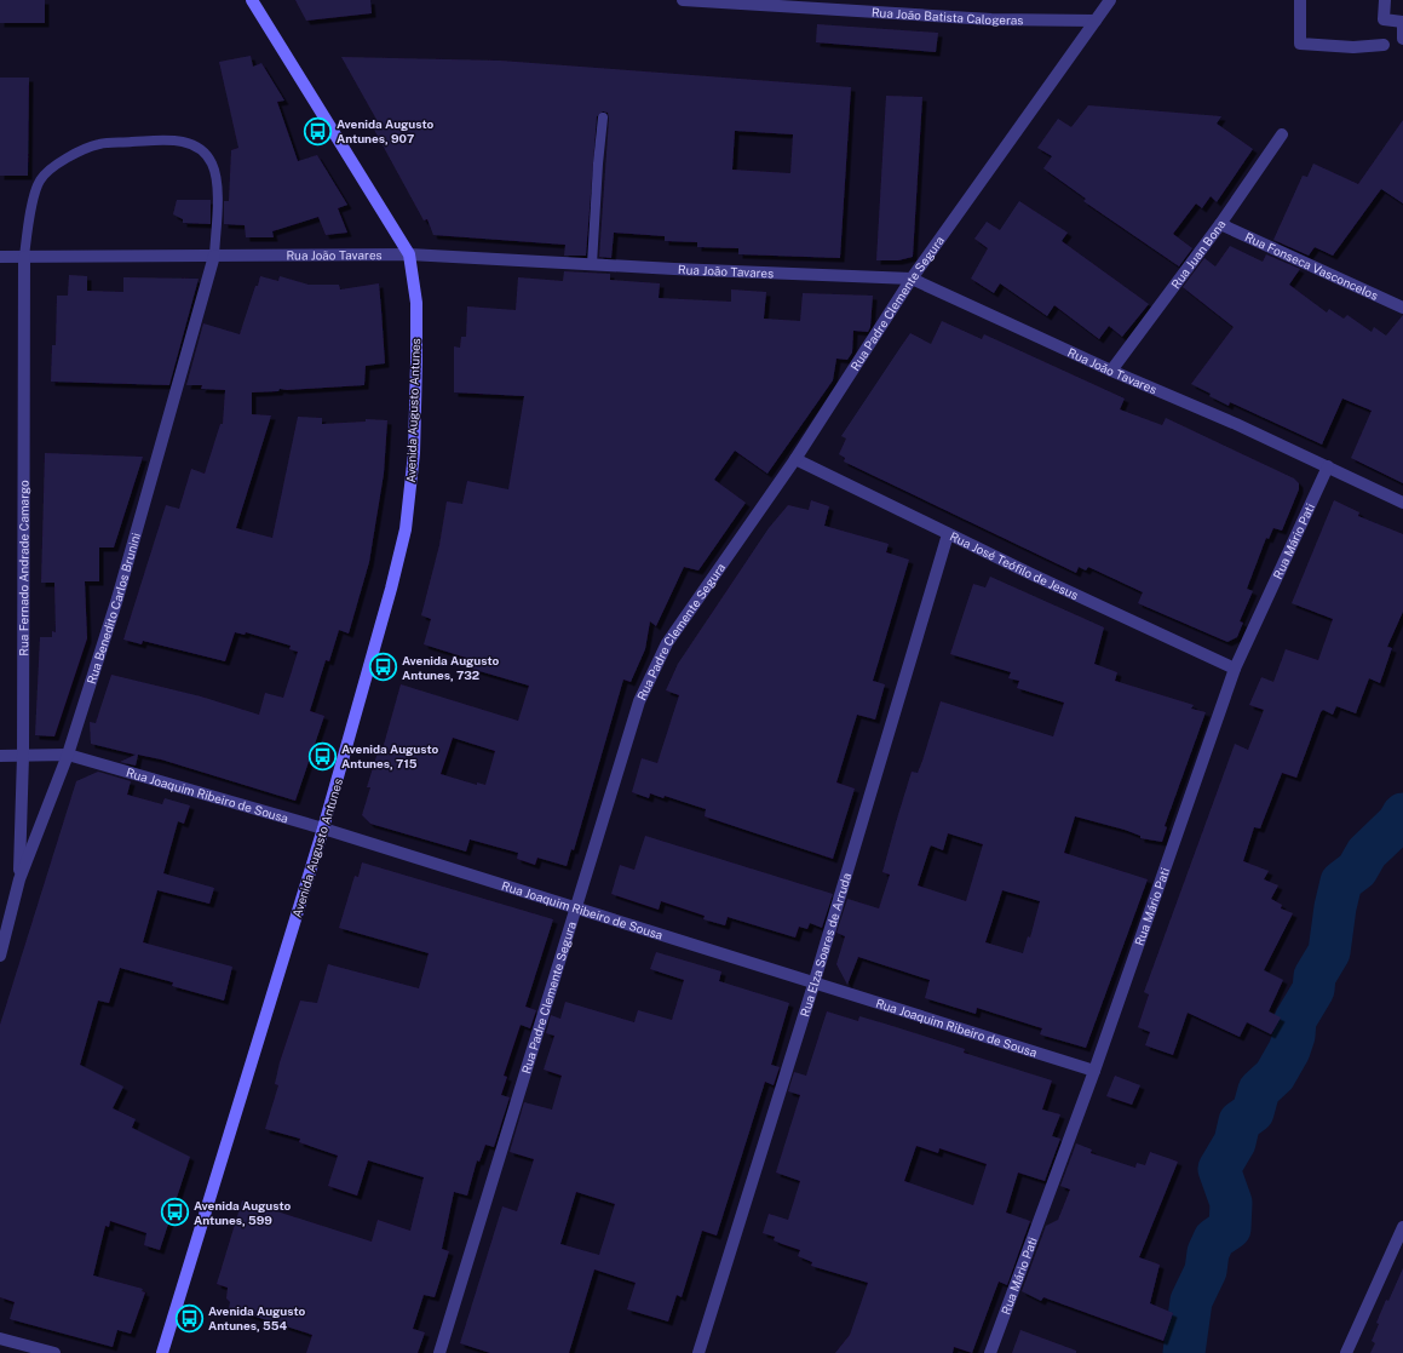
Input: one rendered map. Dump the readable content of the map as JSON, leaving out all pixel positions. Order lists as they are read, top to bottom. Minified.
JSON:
{"streets":{"street":["Rua João Batista Calogeras","Rua João Tavares","Rua Juan Bona","Rua Fonseca Vasconcelos","Rua Padre Clemente Segura","Avenida Augusto Antunes","Rua Mário Pati","Rua José Teófilo de Jesus","Rua Fernado Andrade Camargo","Rua Benedito Carlos Brunini","Rua Joaquim Ribeiro de Sousa","Rua Elza Soares de Arruda"]},"crossings":[["Rua João Batista Calogeras","Rua Padre Clemente Segura"],["Rua João Tavares","Rua Juan Bona"],["Rua João Tavares","Rua Padre Clemente Segura"],["Rua João Tavares","Avenida Augusto Antunes"],["Rua João Tavares","Rua Mário Pati"],["Rua João Tavares","Rua Fernado Andrade Camargo"],["Rua João Tavares","Rua Benedito Carlos Brunini"],["Rua Juan Bona","Rua Fonseca Vasconcelos"],["Rua Padre Clemente Segura","Rua José Teófilo de Jesus"],["Rua Padre Clemente Segura","Rua Joaquim Ribeiro de Sousa"],["Avenida Augusto Antunes","Rua Joaquim Ribeiro de Sousa"],["Rua Mário Pati","Rua José Teófilo de Jesus"],["Rua Mário Pati","Rua Joaquim Ribeiro de Sousa"],["Rua José Teófilo de Jesus","Rua Elza Soares de Arruda"],["Rua Fernado Andrade Camargo","Rua Benedito Carlos Brunini"],["Rua Fernado Andrade Camargo","Rua Joaquim Ribeiro de Sousa"],["Rua Benedito Carlos Brunini","Rua Joaquim Ribeiro de Sousa"],["Rua Joaquim Ribeiro de Sousa","Rua Elza Soares de Arruda"]],"places":{"bus stop":["Avenida Augusto Antunes, 907","Avenida Augusto Antunes, 732","Avenida Augusto Antunes, 715","Avenida Augusto Antunes, 599","Avenida Augusto Antunes, 554"]}}
